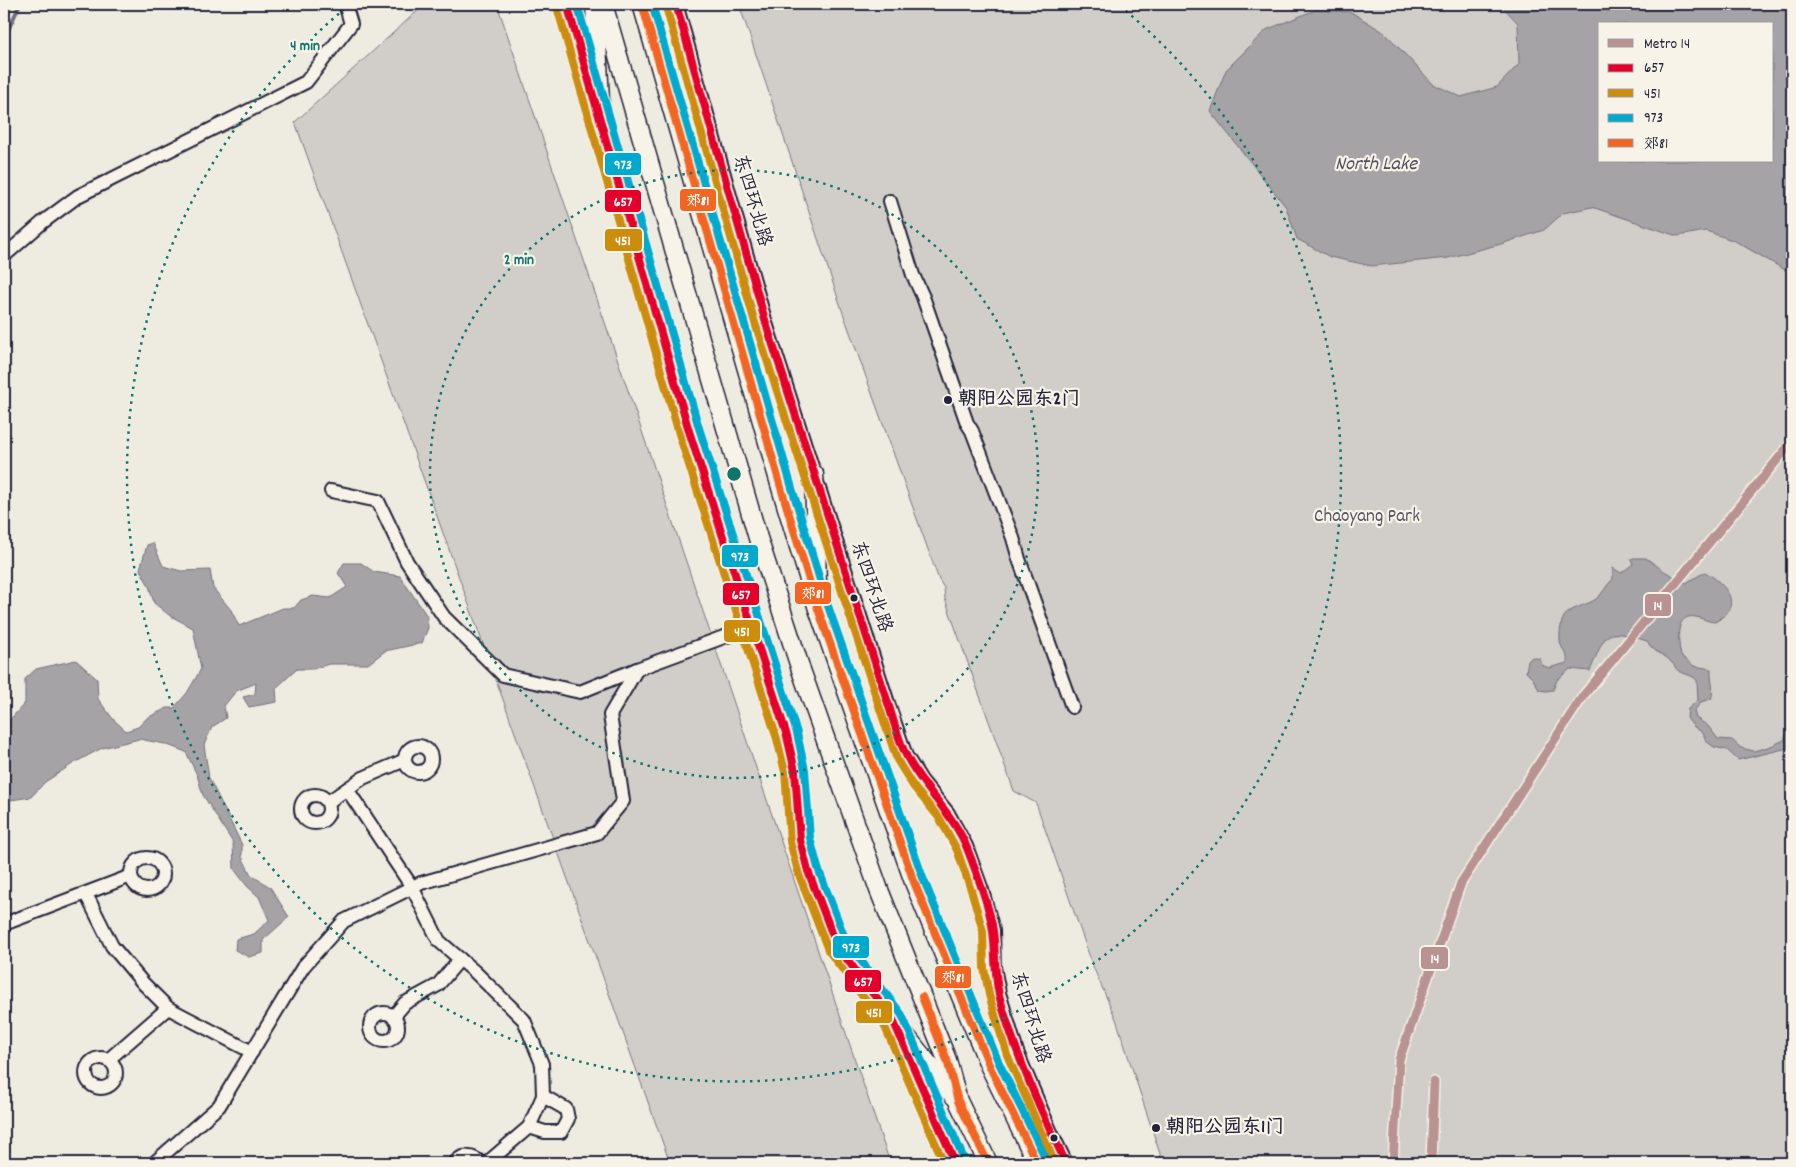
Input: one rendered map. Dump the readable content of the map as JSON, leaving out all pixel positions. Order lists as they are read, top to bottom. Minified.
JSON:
{"streets":{"street":["东四环北路"]},"water":["North Lake"],"parks":["Chaoyang Park"],"places":["朝阳公园东2门","朝阳公园东1门"],"lines":["transit line 657","transit line 973","transit line 郊81","transit line 451","metro line 14"],"legend":["Metro 14","657","451","973","郊81"],"rings":["4 min","2 min"]}
